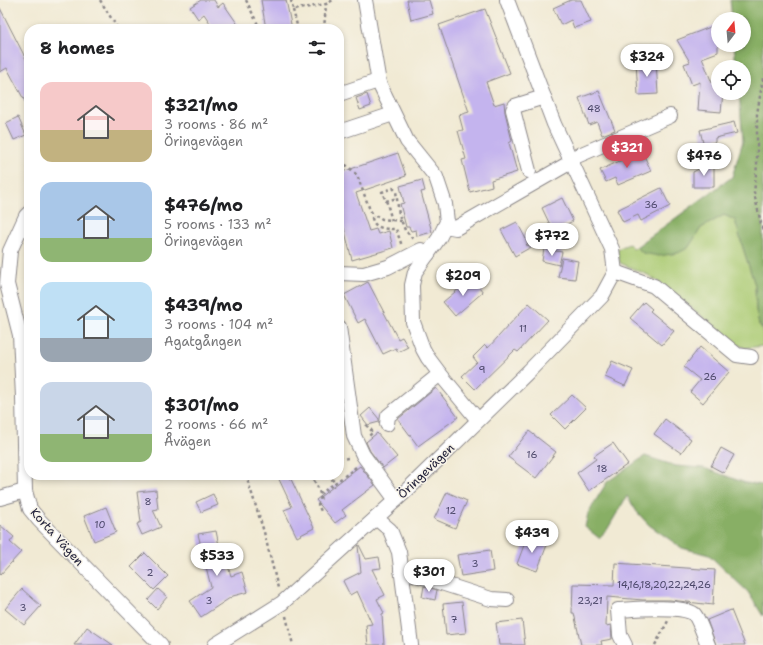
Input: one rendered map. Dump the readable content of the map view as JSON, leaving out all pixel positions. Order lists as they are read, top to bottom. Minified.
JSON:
{"streets":{"street":["Öringevägen","Korta Vägen"]},"house_numbers":["48","36","11","9","26","16","18","8","12","10","3","2","14,16,18,20,22,24,26","3","23,21","3","7"],"north":"top","page":{"heading":"8 homes","price":["$324","$321","$476","$772","$209","$439","$533","$301"],"list":[{"name":"$321/mo","note":"3 rooms · 86 m² · Öringevägen"},{"name":"$476/mo","note":"5 rooms · 133 m² · Öringevägen"},{"name":"$439/mo","note":"3 rooms · 104 m² · Agatgången"},{"name":"$301/mo","note":"2 rooms · 66 m² · Åvägen"}]}}
